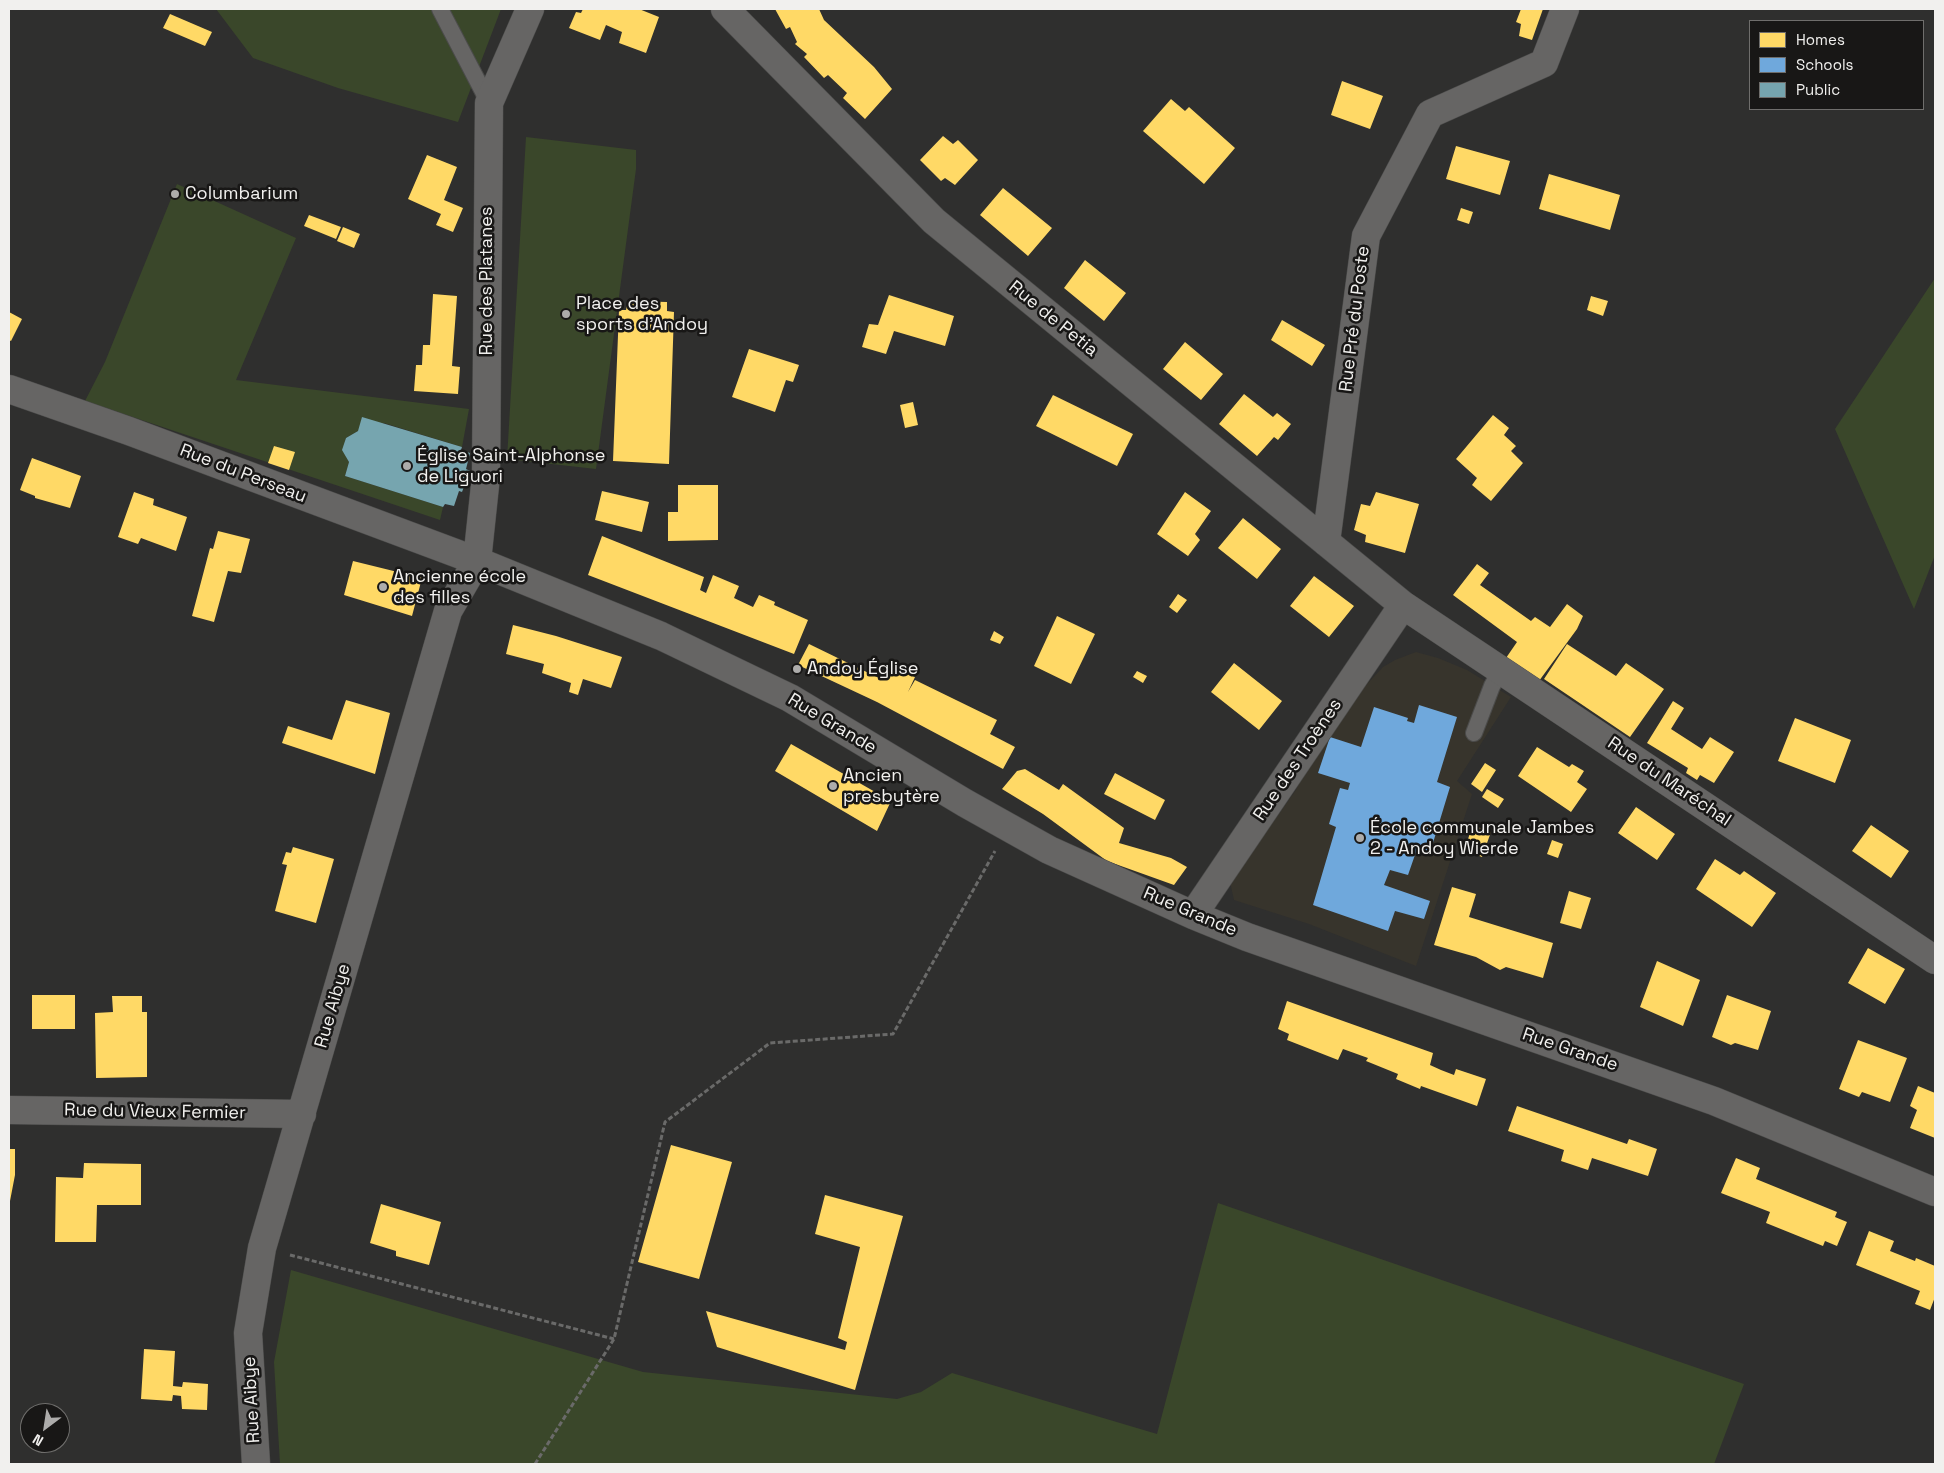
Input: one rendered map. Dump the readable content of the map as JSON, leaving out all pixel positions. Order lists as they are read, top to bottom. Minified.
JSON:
{"streets":{"street":["Rue des Platanes","Rue de Petia","Rue Pré du Poste","Rue du Perseau","Rue Grande","Rue des Troènes","Rue du Maréchal","Rue Aibye","Rue du Vieux Fermier"]},"crossings":[["Rue des Platanes","Rue du Perseau"],["Rue des Platanes","Rue Grande"],["Rue des Platanes","Rue Aibye"],["Rue de Petia","Rue Pré du Poste"],["Rue de Petia","Rue des Troènes"],["Rue de Petia","Rue du Maréchal"],["Rue du Perseau","Rue Grande"],["Rue du Perseau","Rue Aibye"],["Rue Grande","Rue des Troènes"],["Rue Grande","Rue Aibye"],["Rue des Troènes","Rue du Maréchal"],["Rue Aibye","Rue du Vieux Fermier"]],"places":["Columbarium","Place des sports d'Andoy","Église Saint-Alphonse de Liguori","Ancienne école des filles","Andoy Église","Ancien presbytère","École communale Jambes 2 - Andoy Wierde"],"legend":["Homes","Schools","Public"],"north":"bottom left"}
